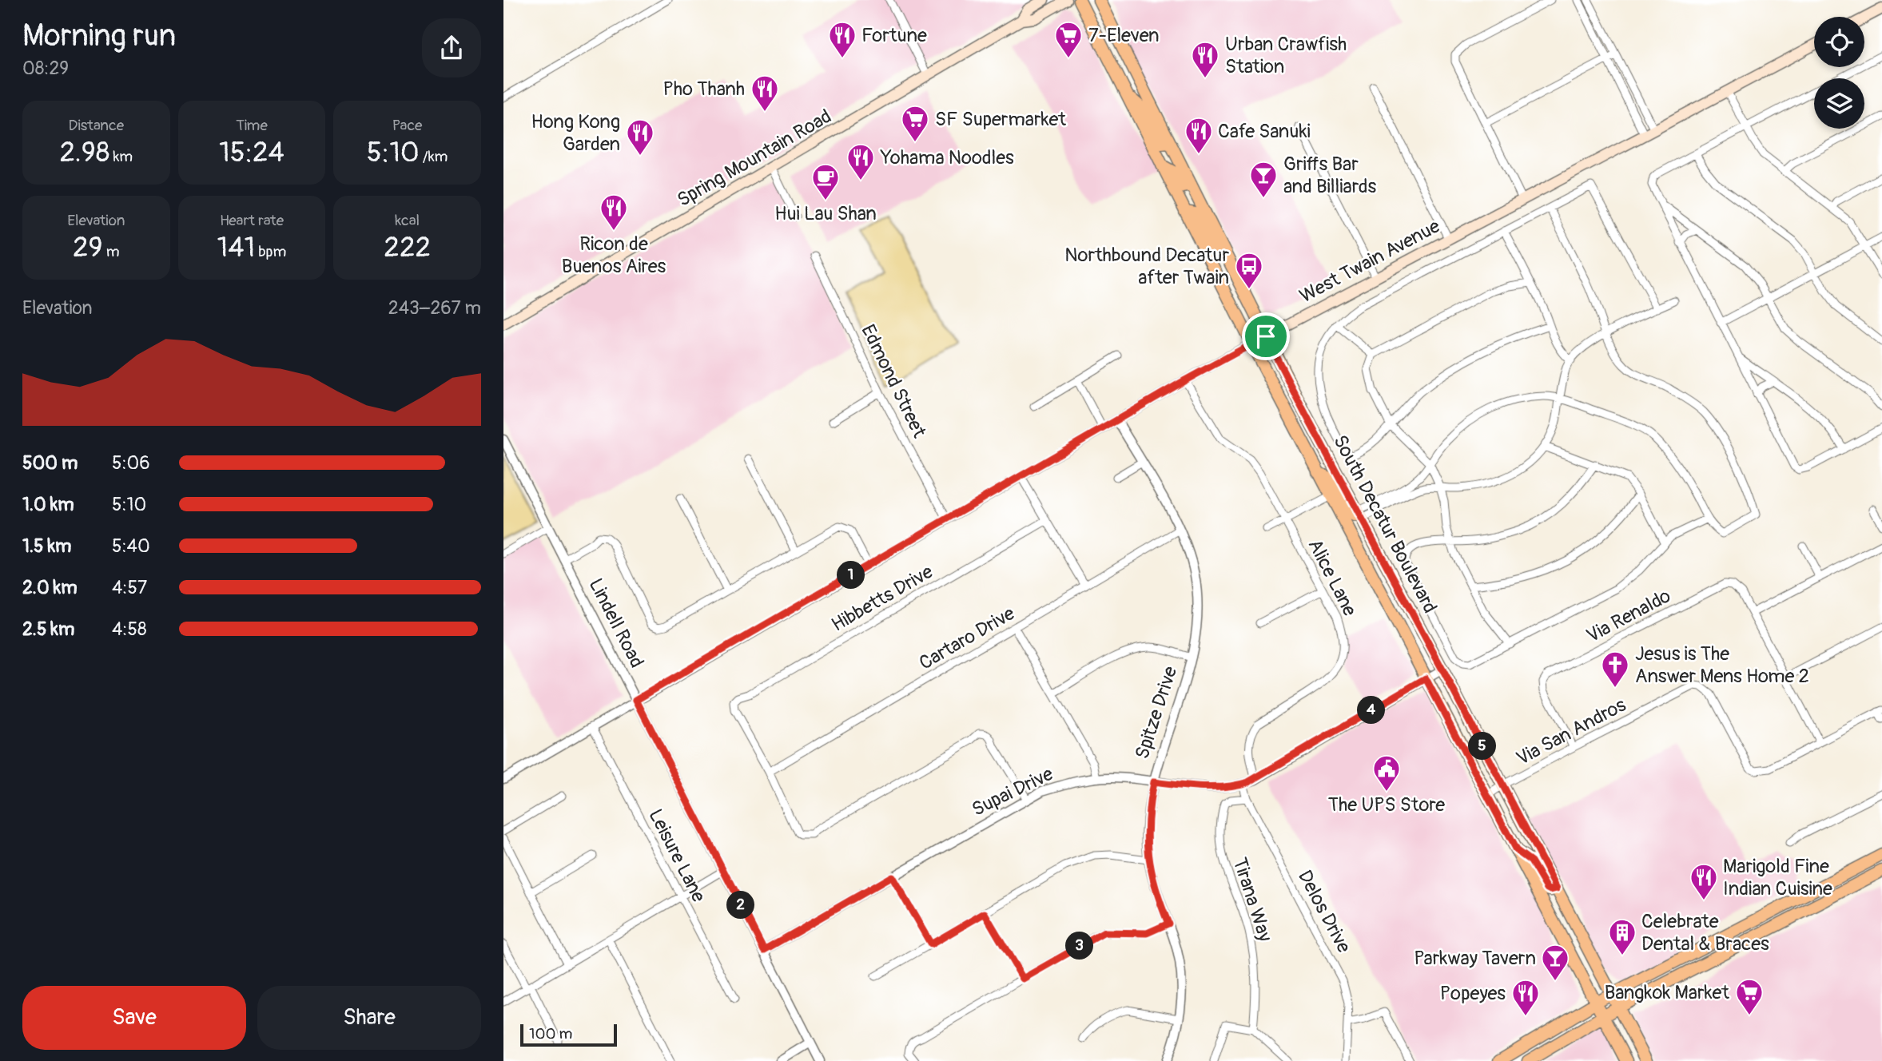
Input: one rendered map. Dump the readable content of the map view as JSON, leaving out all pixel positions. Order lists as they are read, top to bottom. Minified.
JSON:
{"streets":{"main road":["Spring Mountain Road","West Twain Avenue","South Decatur Boulevard"],"street":["Edmond Street","Alice Lane","Hibbetts Drive","Via Renaldo","Lindell Road","Cartaro Drive","Spitze Drive","Via San Andros","Supai Drive","Leisure Lane","Tirana Way","Delos Drive"]},"crossings":[["West Twain Avenue","Edmond Street"],["West Twain Avenue","South Decatur Boulevard"],["West Twain Avenue","Alice Lane"],["West Twain Avenue","Lindell Road"],["West Twain Avenue","Spitze Drive"],["West Twain Avenue","Leisure Lane"],["South Decatur Boulevard","Via San Andros"],["South Decatur Boulevard","Supai Drive"],["Alice Lane","Supai Drive"],["Hibbetts Drive","Cartaro Drive"],["Via Renaldo","Via San Andros"],["Lindell Road","Supai Drive"],["Cartaro Drive","Spitze Drive"],["Spitze Drive","Supai Drive"],["Supai Drive","Delos Drive"],["Tirana Way","Delos Drive"]],"places":{"restaurant":["Fortune","Urban Crawfish Station","Pho Thanh","Cafe Sanuki","Hong Kong Garden","Yohama Noodles","Ricon de Buenos Aires","Marigold Fine Indian Cuisine","Popeyes"],"supermarket":["7-Eleven","SF Supermarket","Bangkok Market"],"bar":["Griffs Bar and Billiards","Parkway Tavern"],"cafe":["Hui Lau Shan"],"bus stop":["Northbound Decatur after Twain"],"church":["Jesus is The Answer Mens Home 2"],"public building":["The UPS Store"],"building":["Celebrate Dental & Braces"]},"scale_bar":"100 m","page":{"heading":["Morning run","08:29"],"stats":[["Distance","2.98 km"],["Time","15:24"],["Pace","5:10 /km"],["Elevation","29 m"],["Heart rate","141 bpm"],["kcal","222"]],"chart":["Elevation","243–267 m"],"list":[{"name":"500 m","note":"5:06"},{"name":"1.0 km","note":"5:10"},{"name":"1.5 km","note":"5:40"},{"name":"2.0 km","note":"4:57"},{"name":"2.5 km","note":"4:58"}],"pins":["1","4","5","2","3"],"buttons":["Save","Share"],"scale":"100 m"}}
